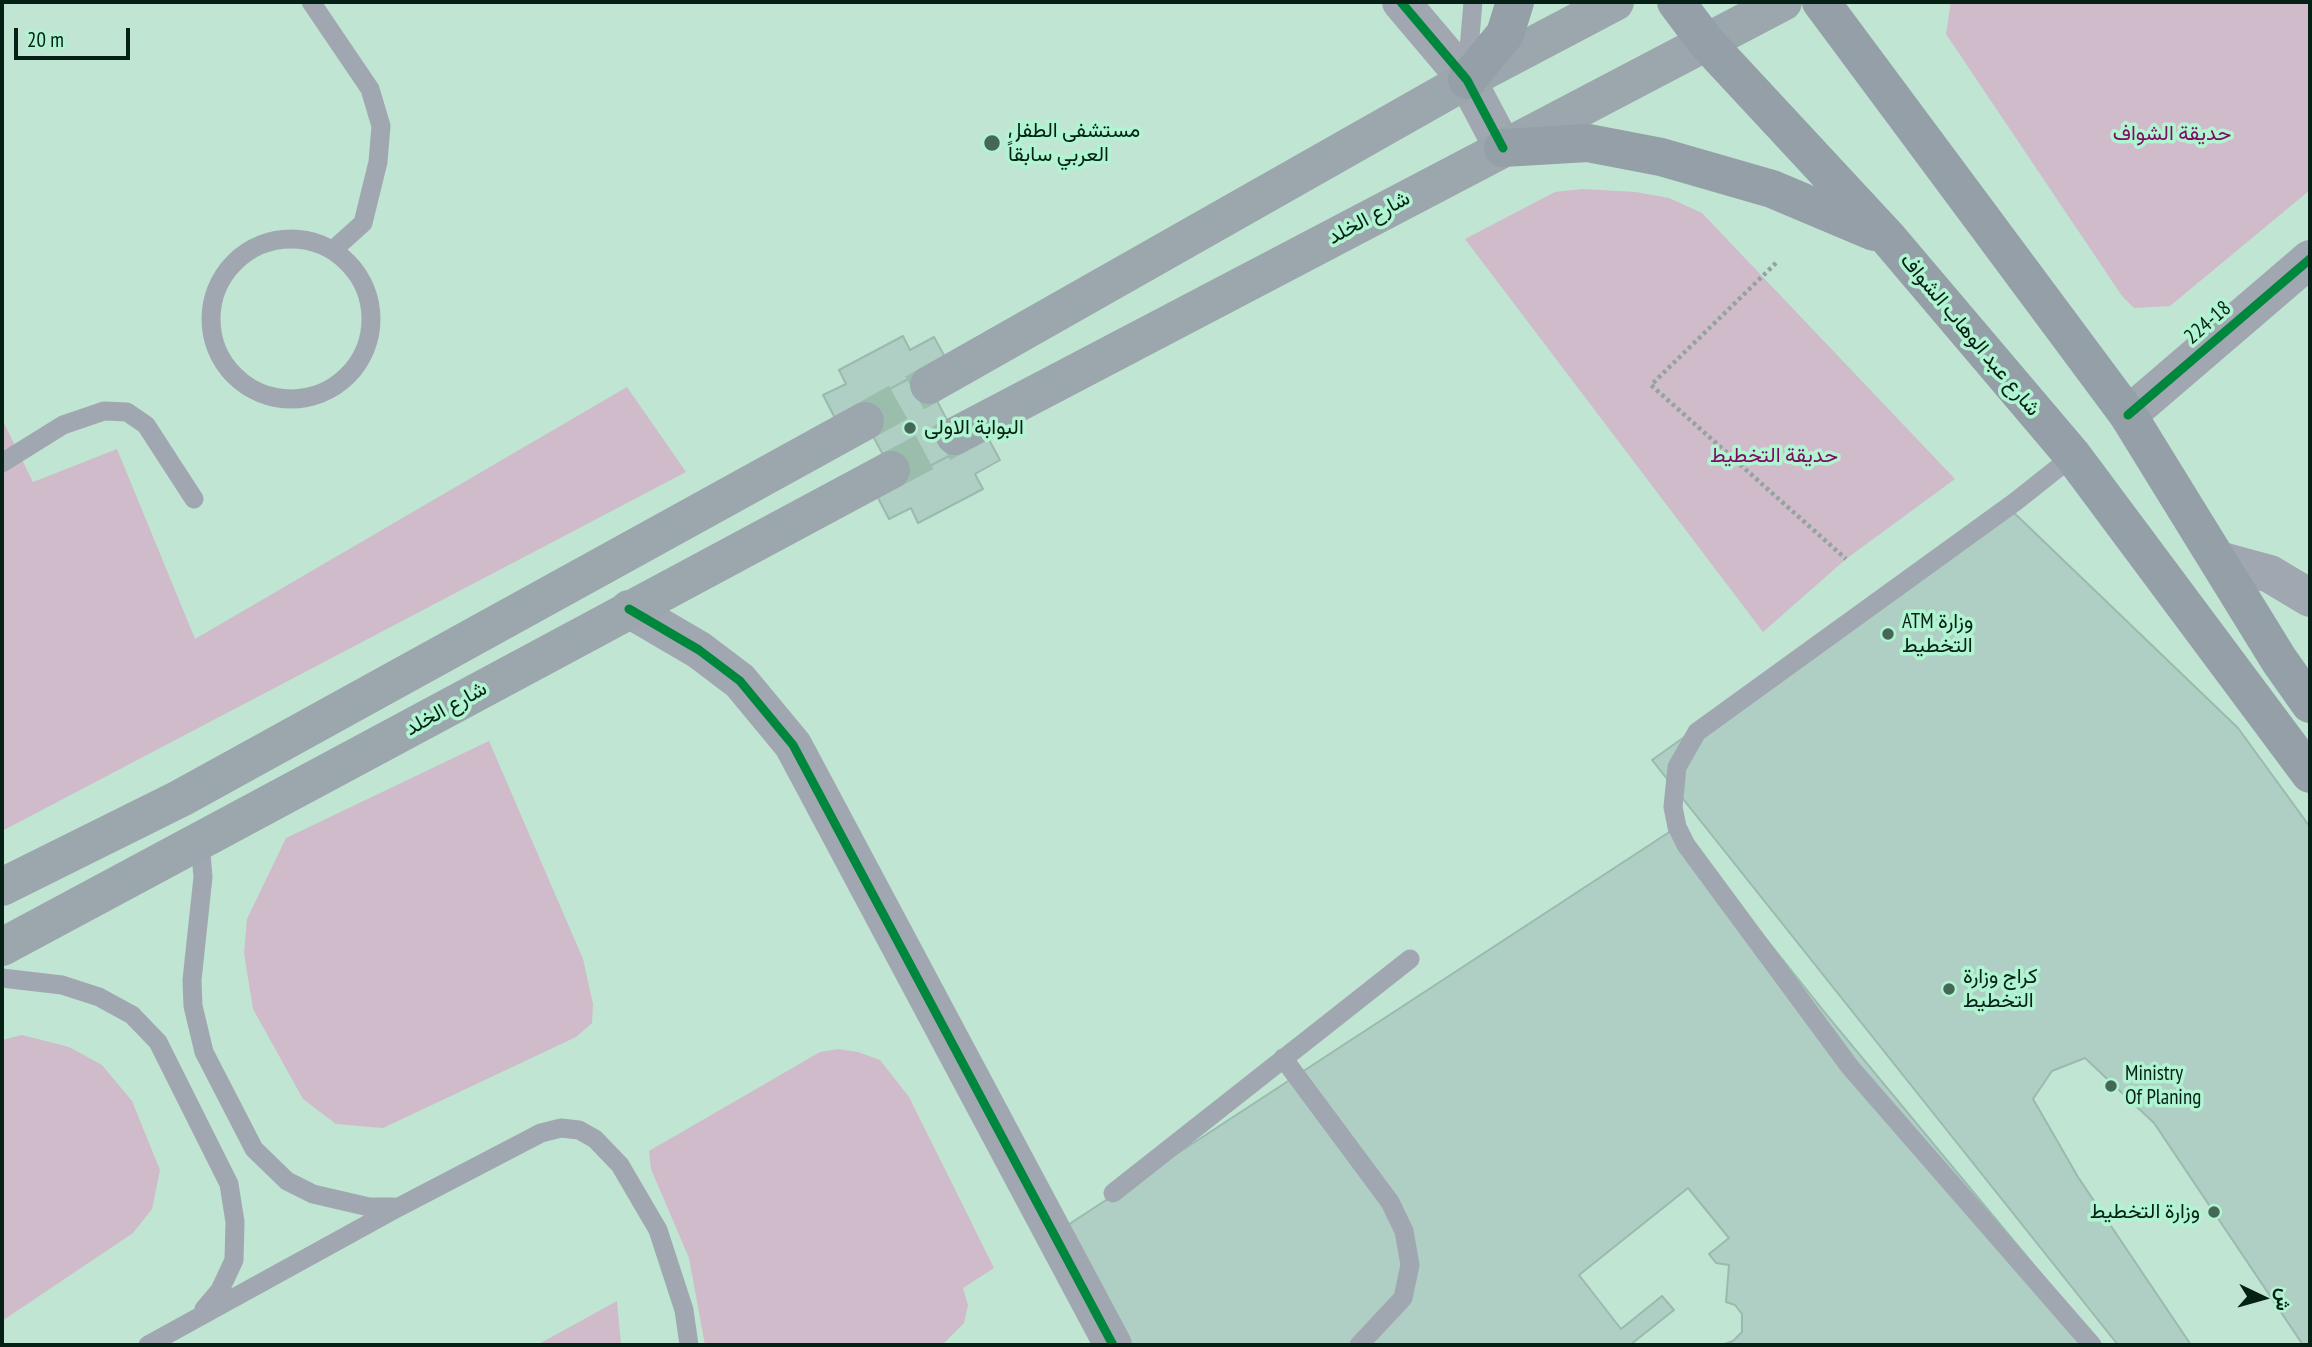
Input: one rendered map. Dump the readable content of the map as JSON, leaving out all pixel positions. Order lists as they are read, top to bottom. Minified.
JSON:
{"streets":{"main road":["شارع الخلد","شارع عبد الوهاب الشواف"],"street":["224-18"]},"crossings":[["شارع الخلد","شارع عبد الوهاب الشواف"]],"parks":["حديقة الشواف","حديقة التخطيط"],"places":["مستشفى الطفل العربي سابقاً","البوابة الاولى","ATM وزارة التخطيط","كراج وزارة التخطيط","Ministry Of Planing","وزارة التخطيط"],"scale_bar":"20 m","north":"right"}
